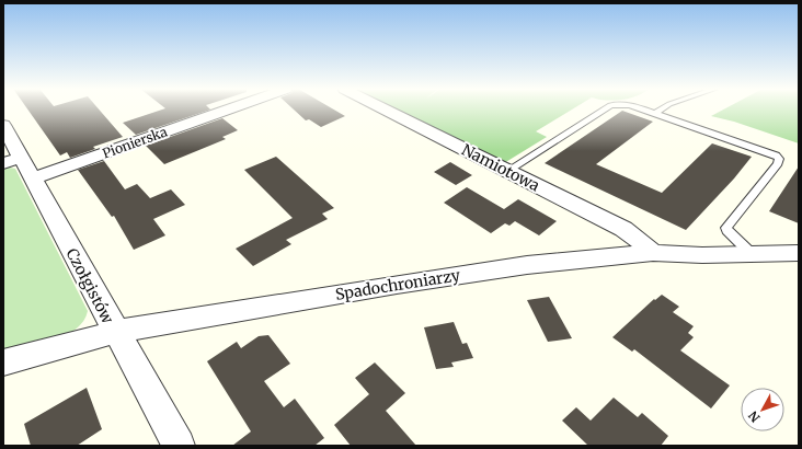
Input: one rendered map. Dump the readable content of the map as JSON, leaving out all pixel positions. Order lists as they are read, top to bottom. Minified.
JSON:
{"streets":{"street":["Pionierska","Namiotowa","Spadochroniarzy","Czołgistów"]},"crossings":[["Pionierska","Czołgistów"],["Namiotowa","Spadochroniarzy"],["Spadochroniarzy","Czołgistów"]],"north":"bottom left"}
